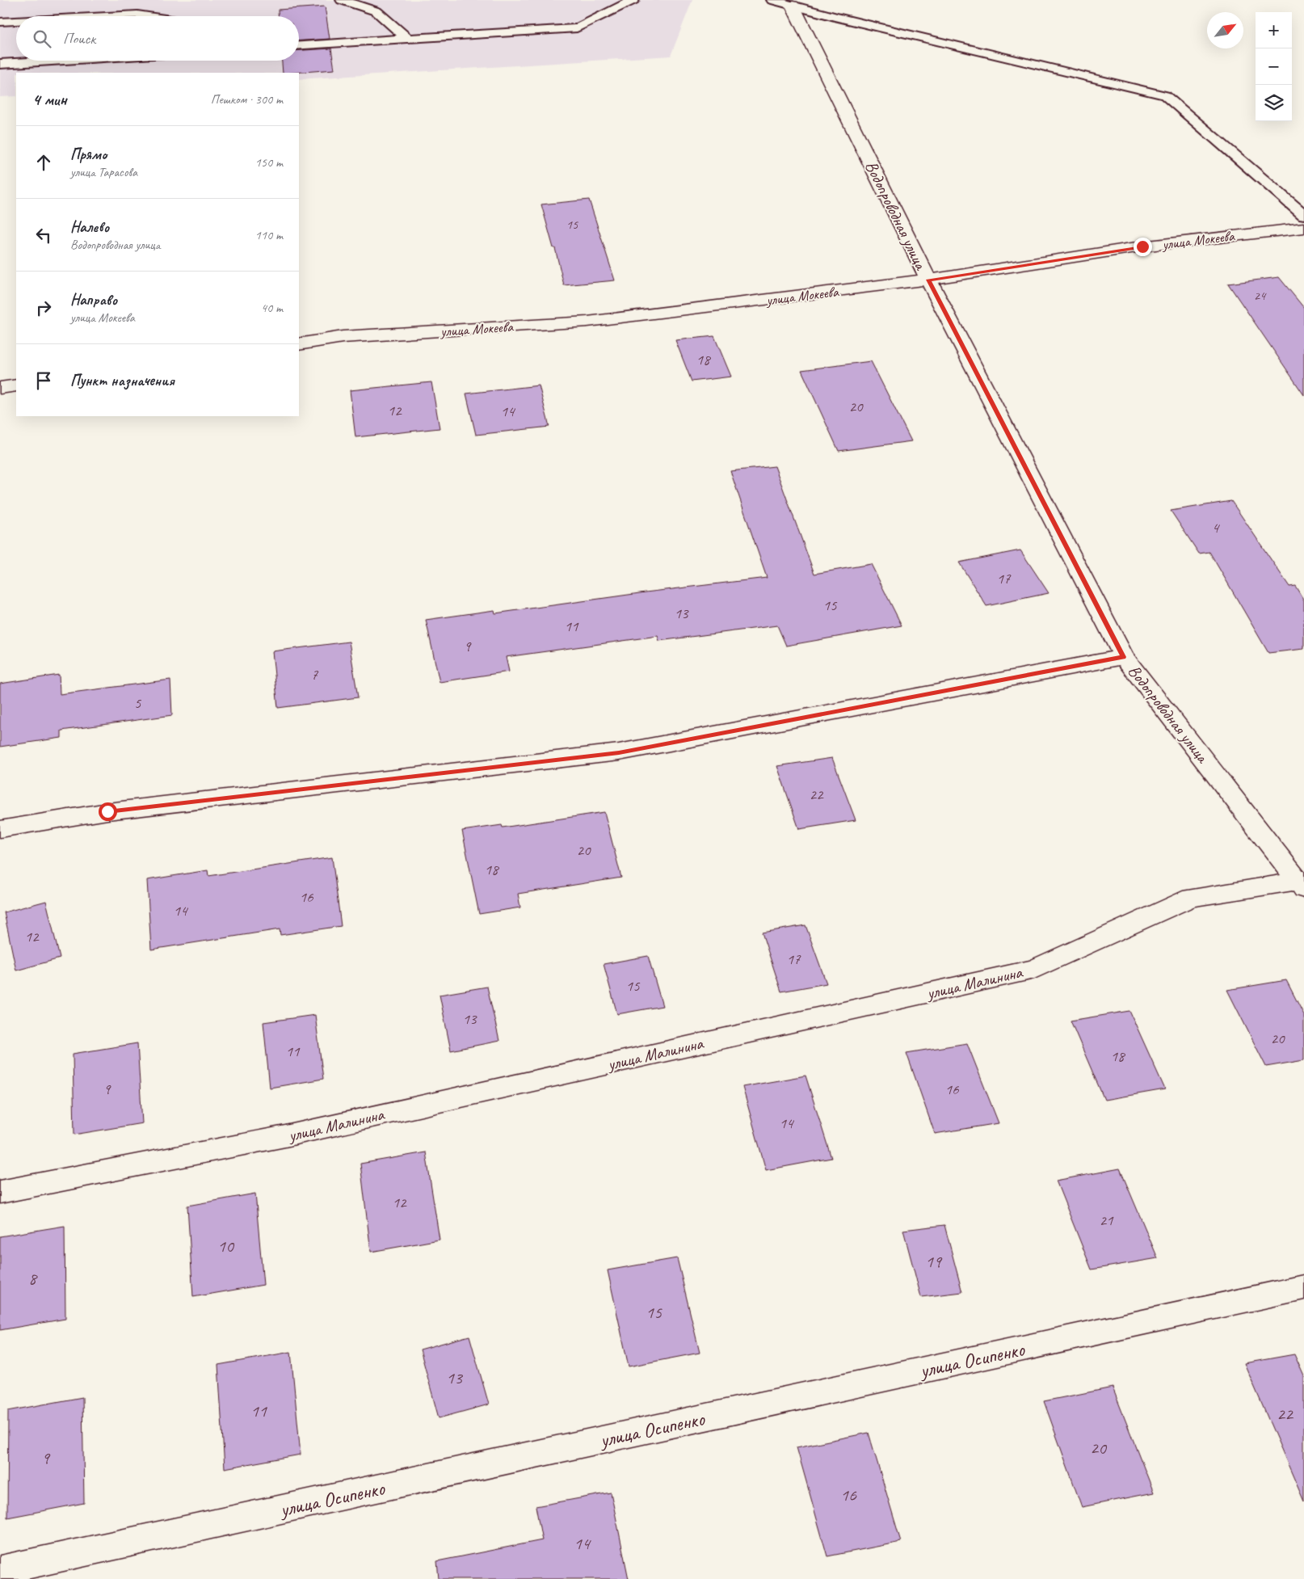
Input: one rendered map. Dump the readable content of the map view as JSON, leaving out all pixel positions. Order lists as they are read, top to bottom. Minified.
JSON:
{"streets":{"street":["Водопроводная улица","улица Мокеева","улица Малинина","улица Осипенко"]},"crossings":[["Водопроводная улица","улица Мокеева"],["Водопроводная улица","улица Малинина"]],"house_numbers":["15","24","18","20","12","14","4","17","15","13","11","9","7","5","22","20","18","16","14","12","17","15","13","20","11","18","9","16","14","12","21","10","19","8","15","13","11","22","20","9","16","14"],"north":"top right","page":{"map_buttons":["+","−"],"search":"Поиск","heading":["4 мин","Пешком · 300 m"],"list":[["Прямо","улица Тарасова","150 m"],["Налево","Водопроводная улица","110 m"],["Направо","улица Мокеева","40 m"],"Пункт назначения"]}}
